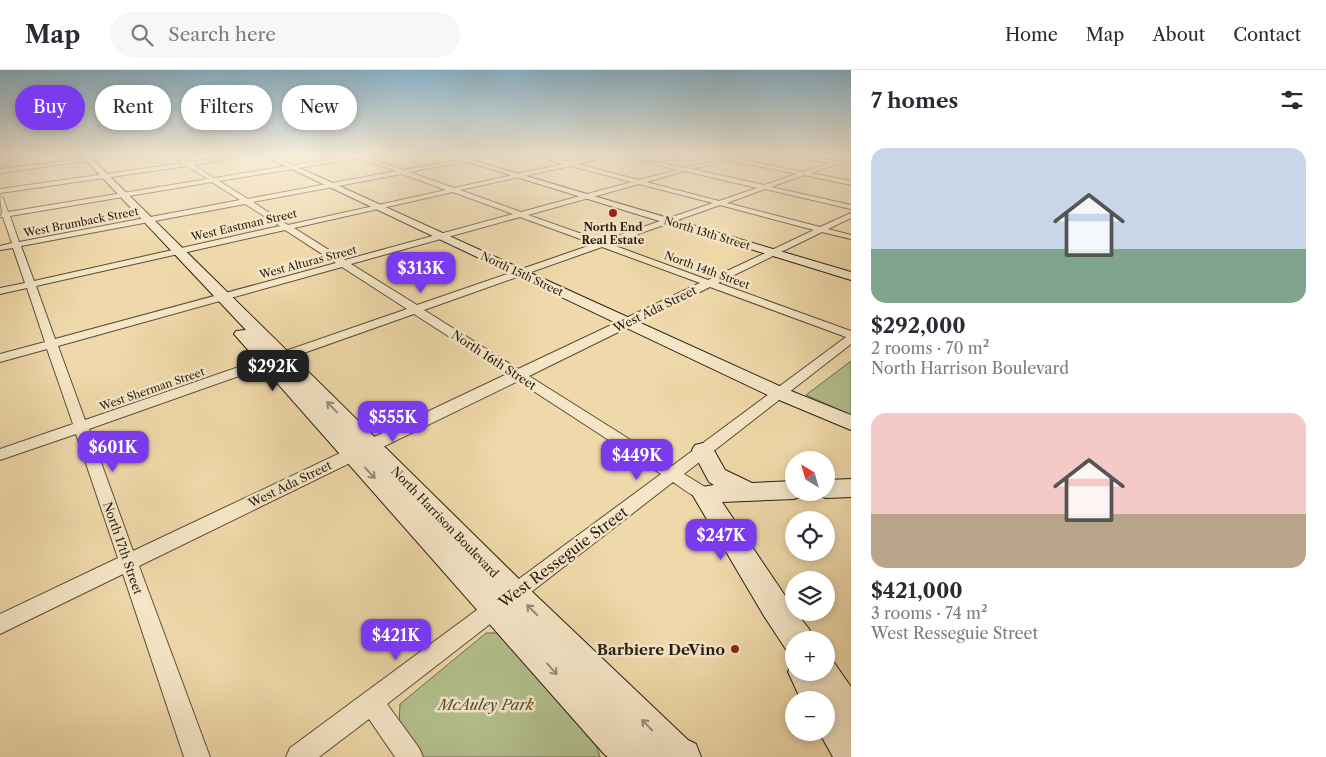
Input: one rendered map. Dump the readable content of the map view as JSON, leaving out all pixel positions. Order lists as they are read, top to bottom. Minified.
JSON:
{"streets":{"street":["West Brumback Street","West Eastman Street","North 13th Street","West Alturas Street","North 14th Street","North 15th Street","West Ada Street","North 16th Street","West Sherman Street","North Harrison Boulevard","North 17th Street","West Resseguie Street"]},"crossings":[["West Brumback Street","North 16th Street"],["West Brumback Street","North Harrison Boulevard"],["West Brumback Street","North 17th Street"],["West Eastman Street","North 14th Street"],["West Eastman Street","North 15th Street"],["West Eastman Street","North 16th Street"],["West Eastman Street","North Harrison Boulevard"],["West Eastman Street","North 17th Street"],["North 13th Street","West Alturas Street"],["North 13th Street","West Ada Street"],["North 13th Street","West Sherman Street"],["West Alturas Street","North 14th Street"],["West Alturas Street","North 15th Street"],["West Alturas Street","North 16th Street"],["West Alturas Street","North Harrison Boulevard"],["West Alturas Street","North 17th Street"],["North 14th Street","West Ada Street"],["North 14th Street","West Sherman Street"],["North 15th Street","West Ada Street"],["North 15th Street","West Sherman Street"],["North 15th Street","West Resseguie Street"],["West Ada Street","North 16th Street"],["West Ada Street","North Harrison Boulevard"],["West Ada Street","North 17th Street"],["North 16th Street","West Sherman Street"],["North 16th Street","West Resseguie Street"],["West Sherman Street","North Harrison Boulevard"],["West Sherman Street","North 17th Street"],["North Harrison Boulevard","West Resseguie Street"]],"parks":["McAuley Park"],"places":["North End Real Estate","Barbiere DeVino"],"north":"top left","page":{"header":"Map","search":"Search here","nav":["Home","Map","About","Contact"],"heading":"7 homes","chip":["Buy","Rent","Filters","New"],"list":[{"name":"$292,000","note":"2 rooms · 70 m² · North Harrison Boulevard"},{"name":"$421,000","note":"3 rooms · 74 m² · West Resseguie Street"}],"price":["$313K","$292K","$555K","$601K","$449K","$247K","$421K"],"map_buttons":["+","−"]}}
